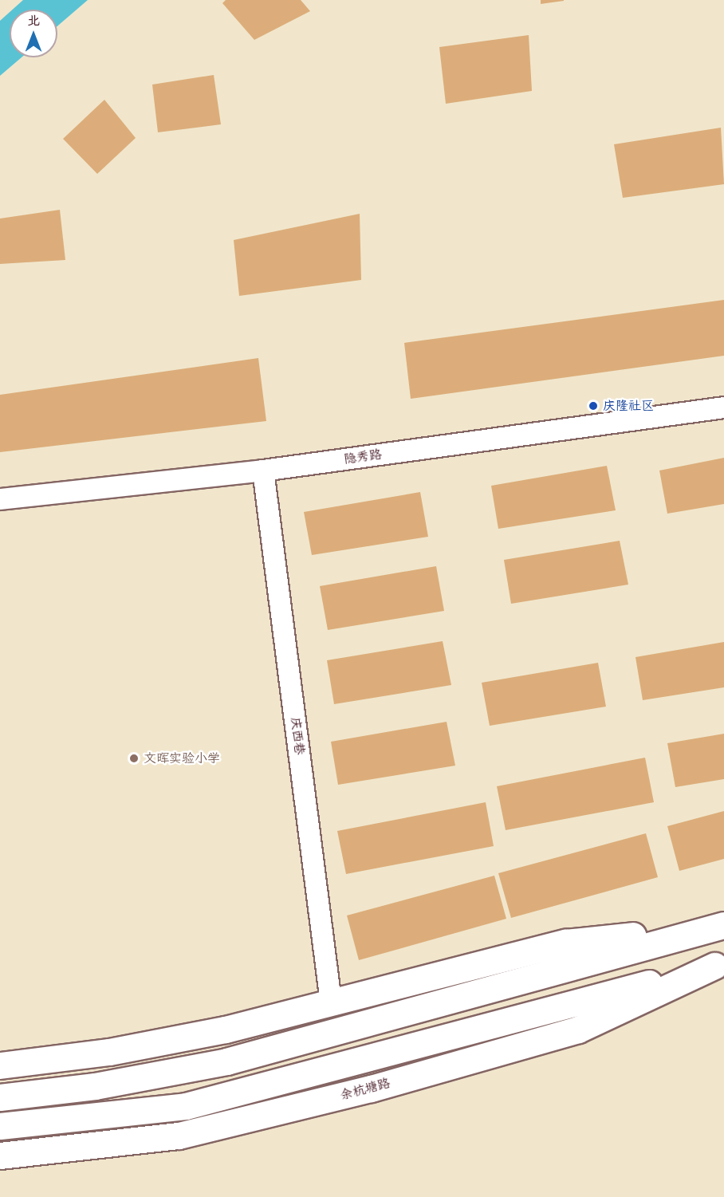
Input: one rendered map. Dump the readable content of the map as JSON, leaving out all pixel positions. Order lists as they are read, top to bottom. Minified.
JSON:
{"streets":{"main road":["余杭塘路"],"street":["隐秀路","庆西巷"]},"crossings":[["隐秀路","庆西巷"]],"places":["庆隆社区","文晖实验小学"],"north":"top"}
